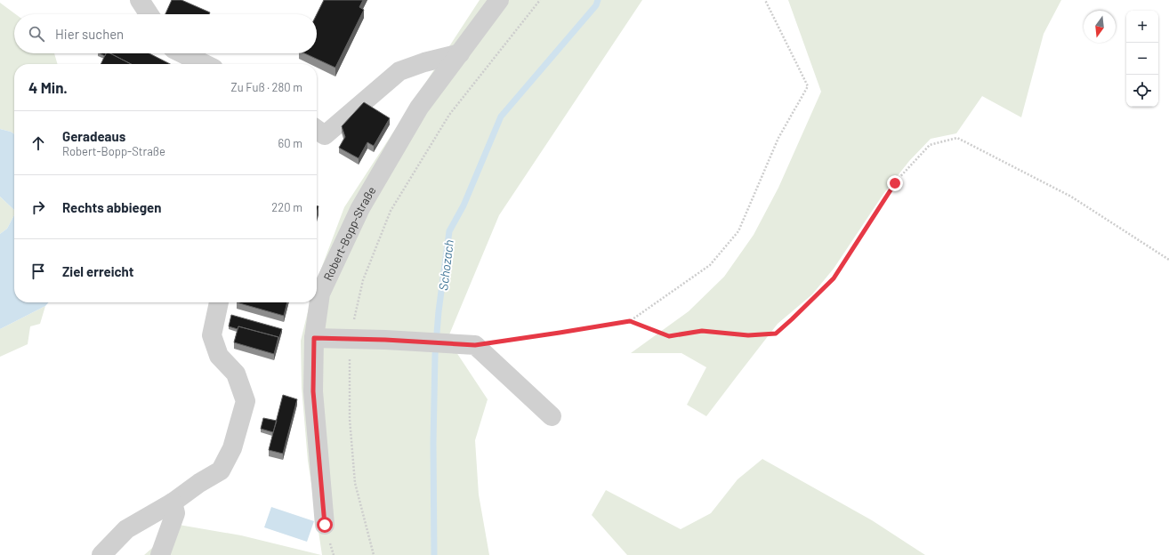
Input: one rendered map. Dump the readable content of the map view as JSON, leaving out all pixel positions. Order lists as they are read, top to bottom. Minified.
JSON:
{"streets":{"street":["Robert-Bopp-Straße"]},"water":["Schozach"],"north":"bottom","page":{"map_buttons":["+","−"],"search":"Hier suchen","heading":["4 Min.","Zu Fuß · 280 m"],"list":[["Geradeaus","Robert-Bopp-Straße","60 m"],["Rechts abbiegen","220 m"],"Ziel erreicht"]}}
